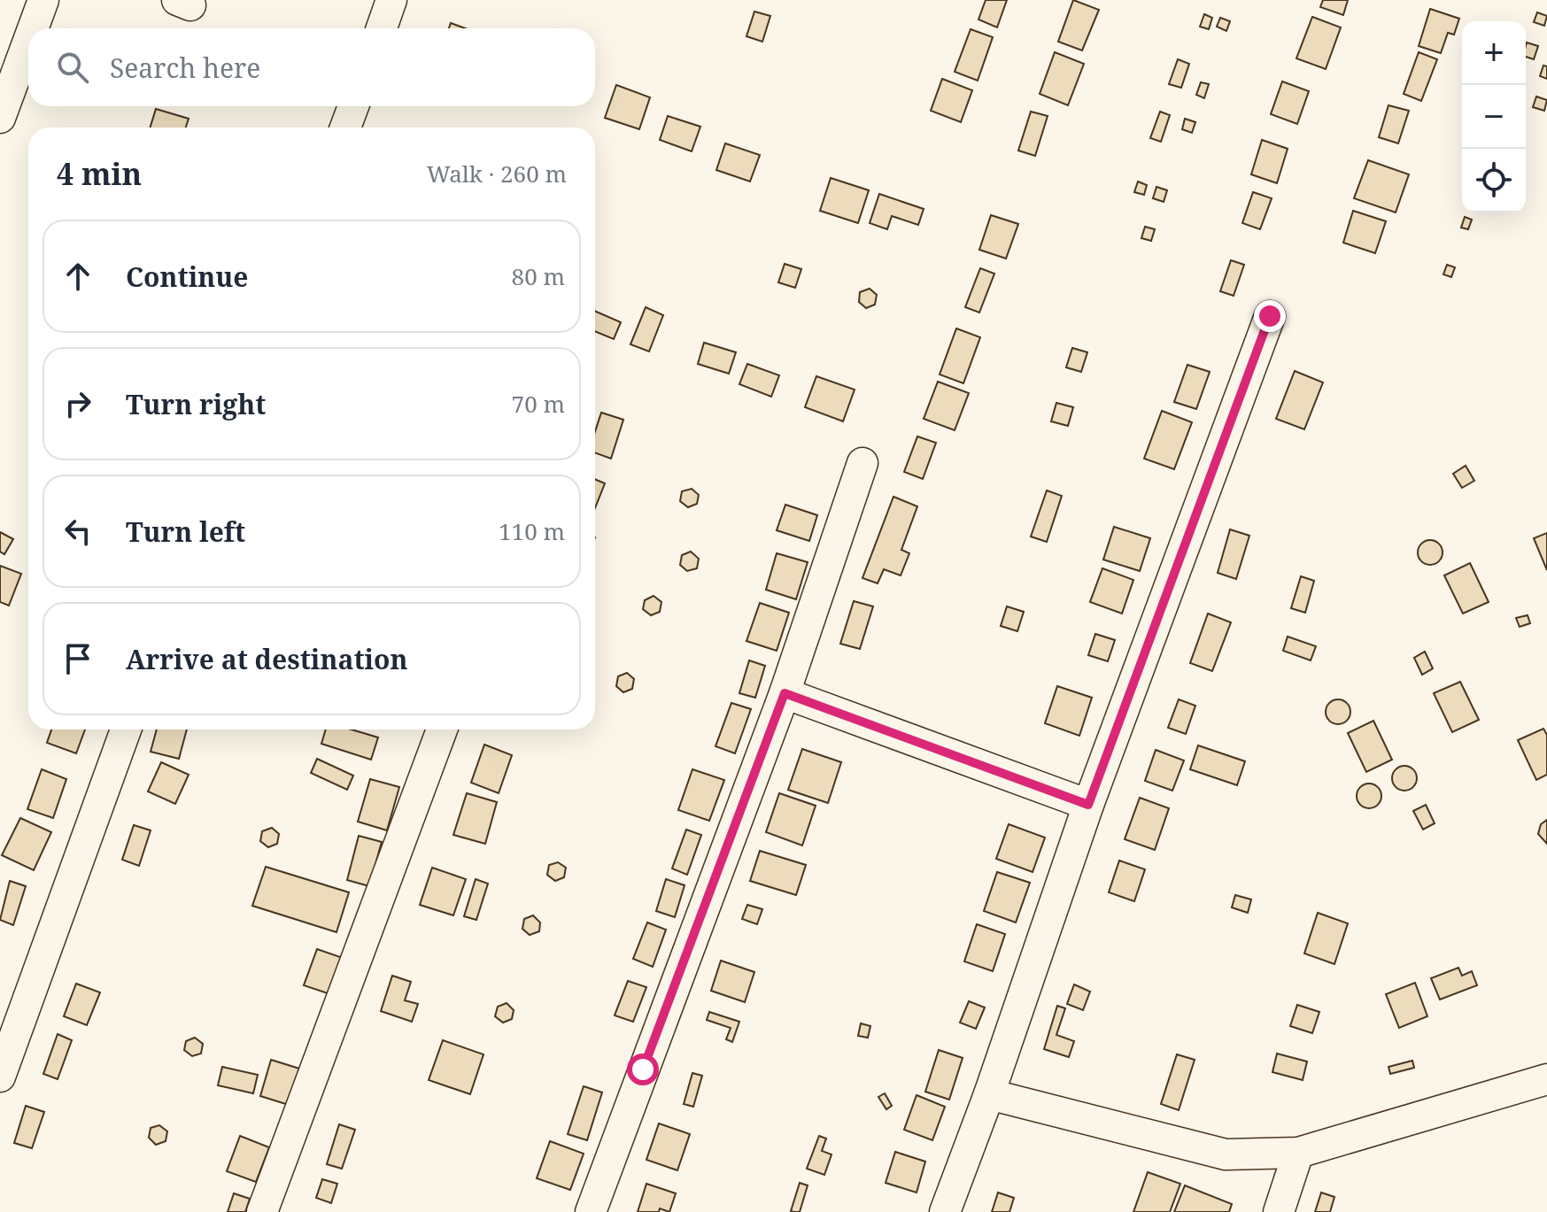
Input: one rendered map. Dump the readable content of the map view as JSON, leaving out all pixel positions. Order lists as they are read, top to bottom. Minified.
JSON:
{"page":{"map_buttons":["+","−"],"search":"Search here","heading":["4 min","Walk · 260 m"],"list":[["Continue","80 m"],["Turn right","70 m"],["Turn left","110 m"],"Arrive at destination"]}}
